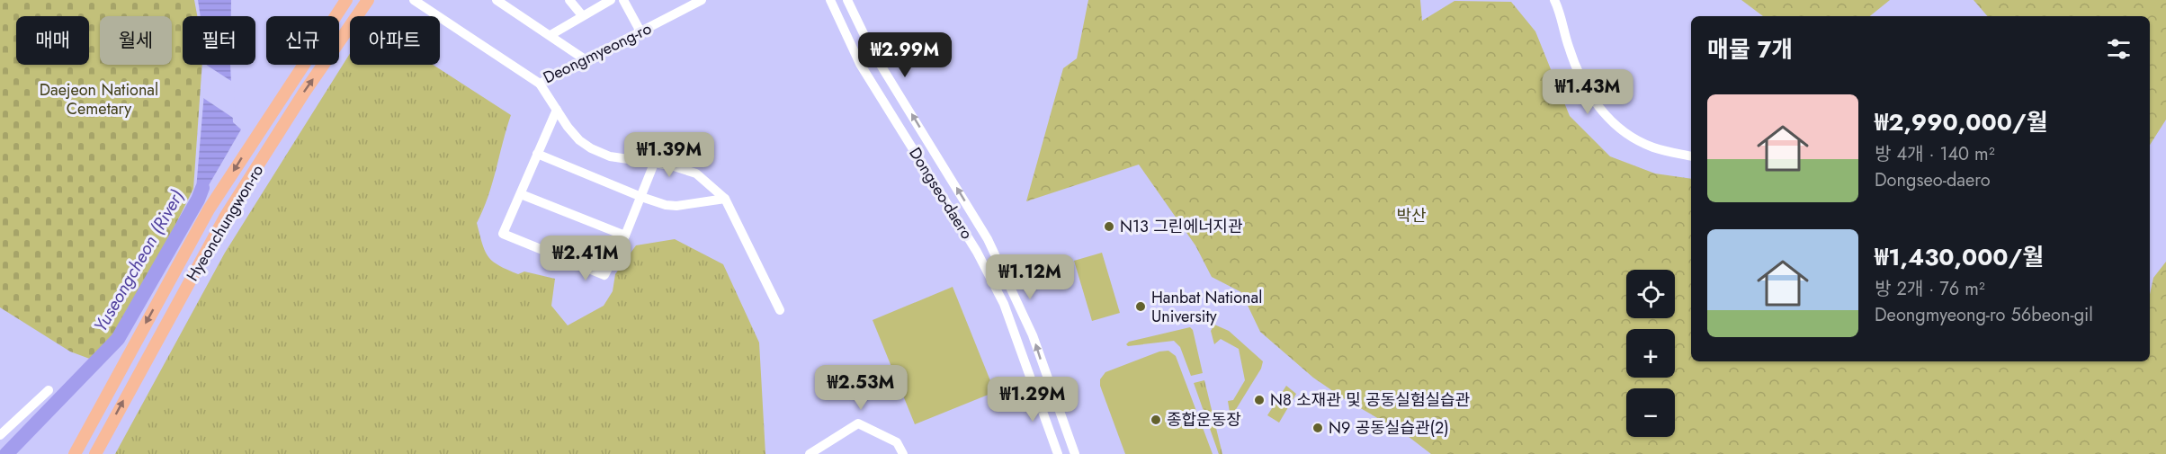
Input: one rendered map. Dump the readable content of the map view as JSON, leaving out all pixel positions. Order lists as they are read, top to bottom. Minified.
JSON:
{"streets":{"main road":["Hyeonchungwon-ro"],"street":["Deongmyeong-ro","Dongseo-daero"]},"water":["Yuseongcheon (River)"],"parks":["Daejeon National Cemetary","박산"],"places":["N13 그린에너지관","Hanbat National University","N8 소재관 및 공동실험실습관","종합운동장","N9 공동실습관(2)"],"page":{"chip":["매매","월세","필터","신규","아파트"],"heading":"매물 7개","price":["₩2.99M","₩1.43M","₩1.39M","₩2.41M","₩1.12M","₩2.53M","₩1.29M"],"list":[{"name":"₩2,990,000/월","note":"방 4개 · 140 m² · Dongseo-daero"},{"name":"₩1,430,000/월","note":"방 2개 · 76 m² · Deongmyeong-ro 56beon-gil"}],"map_buttons":["+","−"]}}
